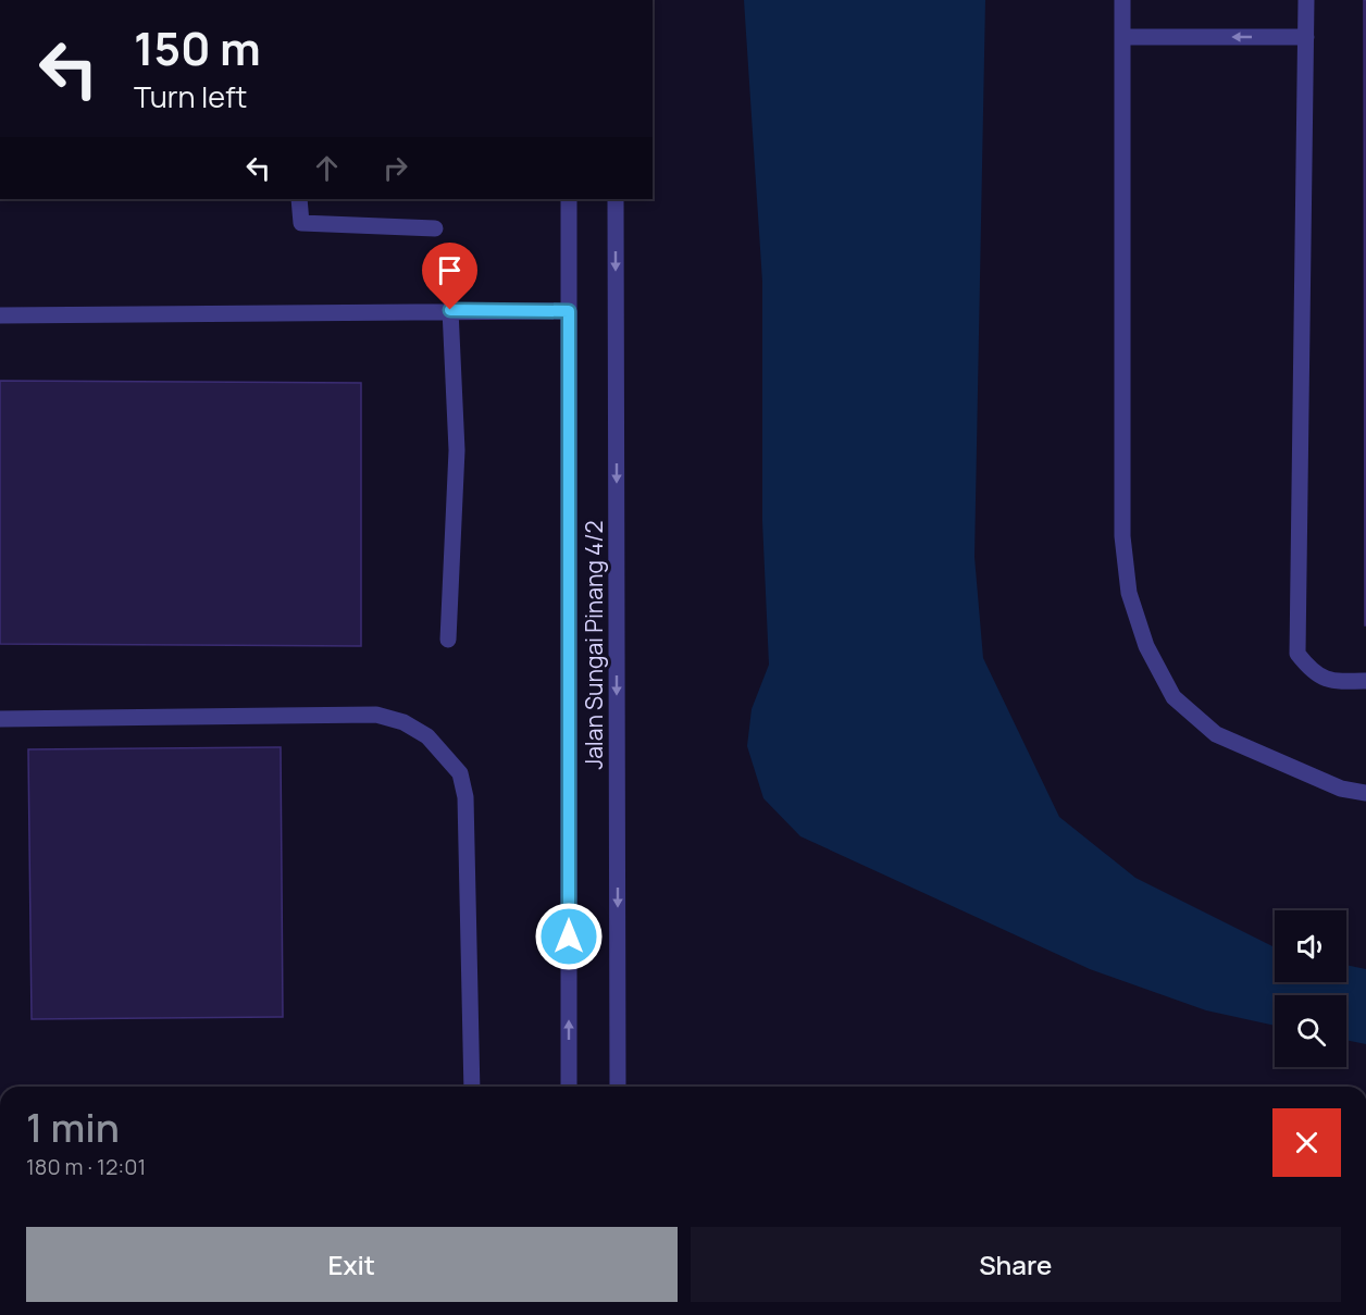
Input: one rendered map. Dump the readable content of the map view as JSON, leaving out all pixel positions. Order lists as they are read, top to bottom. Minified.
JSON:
{"streets":{"street":["Jalan Sungai Pinang 4/2"]},"page":{"turn":["150 m","Turn left"],"heading":["1 min","180 m · 12:01"],"buttons":["Exit","Share"]}}
